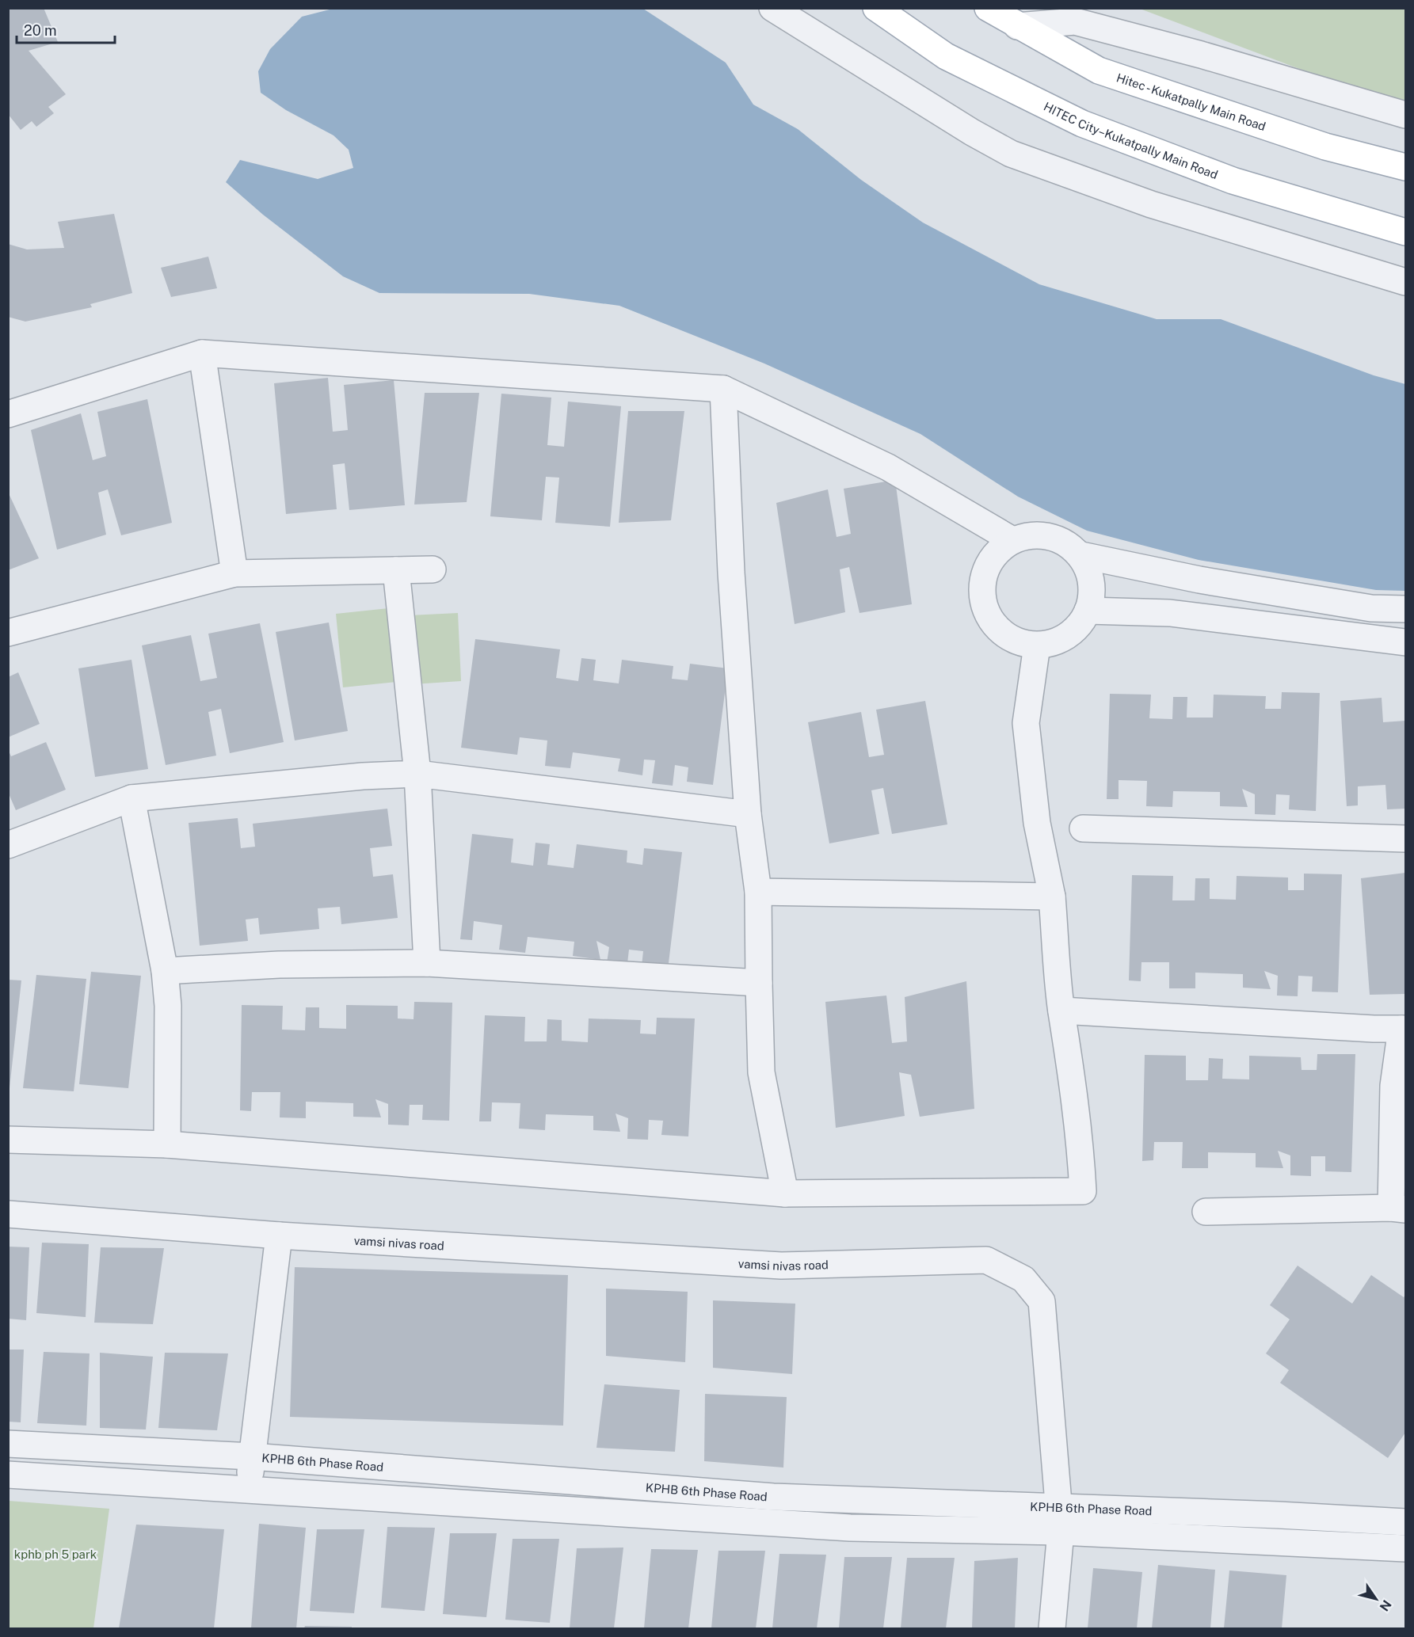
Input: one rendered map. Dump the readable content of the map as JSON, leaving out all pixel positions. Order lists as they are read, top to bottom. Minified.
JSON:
{"streets":{"main road":["Hitec - Kukatpally Main Road","HITEC City–Kukatpally Main Road"],"street":["vamsi nivas road","KPHB 6th Phase Road"]},"crossings":[["vamsi nivas road","KPHB 6th Phase Road"]],"parks":["kphb ph 5 park"],"scale_bar":"20 m","north":"bottom right"}
